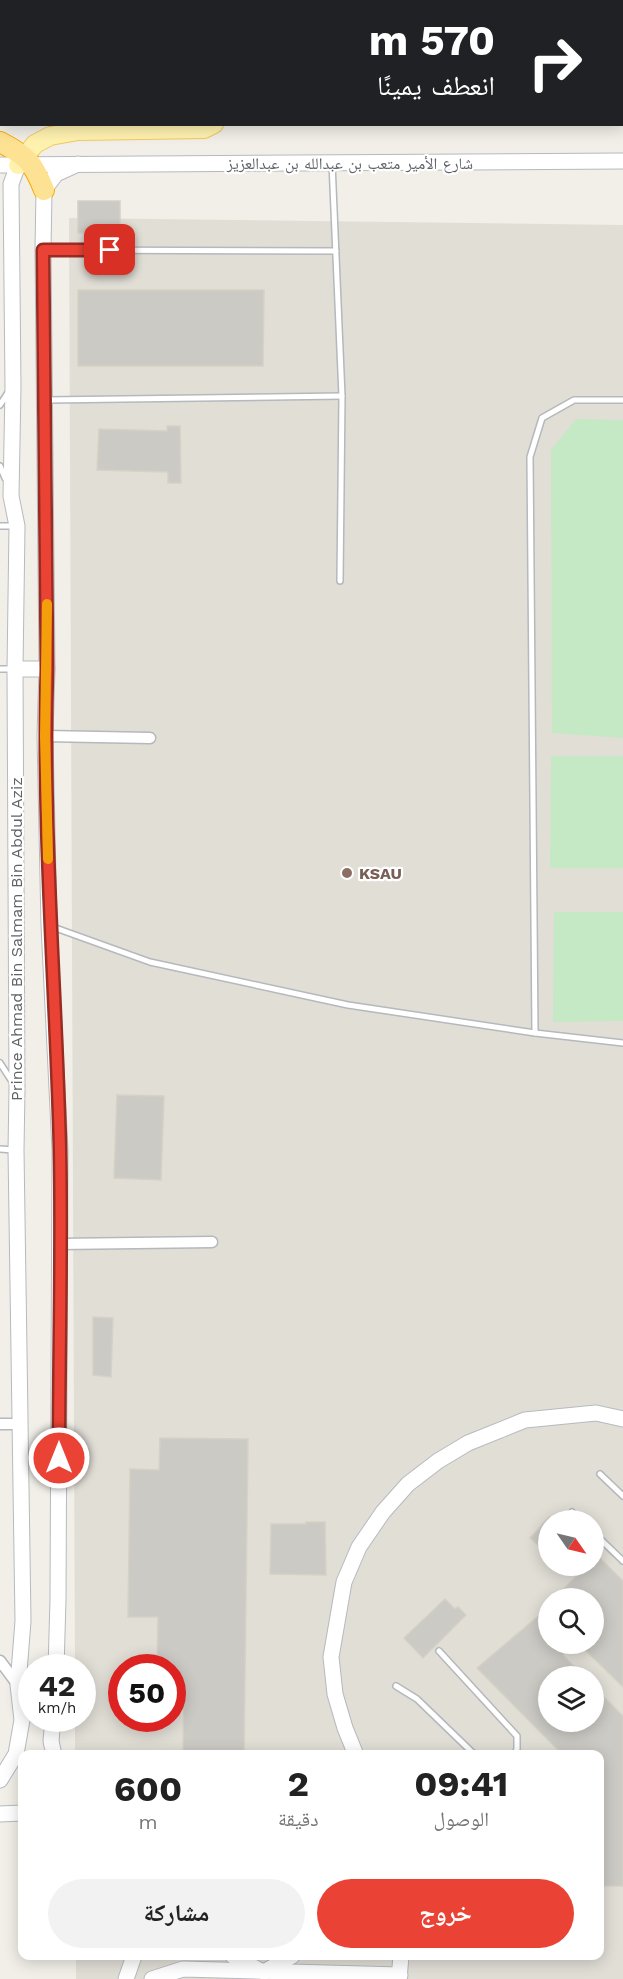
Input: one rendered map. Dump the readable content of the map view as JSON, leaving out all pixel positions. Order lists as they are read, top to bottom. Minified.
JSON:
{"streets":{"main road":["شارع الأمير متعب بن عبدالله بن عبدالعزيز","Prince Ahmad Bin Salmam Bin Abdul Aziz"]},"crossings":[["شارع الأمير متعب بن عبدالله بن عبدالعزيز","Prince Ahmad Bin Salmam Bin Abdul Aziz"]],"places":["KSAU"],"north":"bottom right","page":{"turn":["570 m","انعطف يمينًا"],"speed":"42 km/h","limit":"50","eta":["09:41","الوصول","2","دقيقة","600","m"],"buttons":["خروج","مشاركة"]}}
